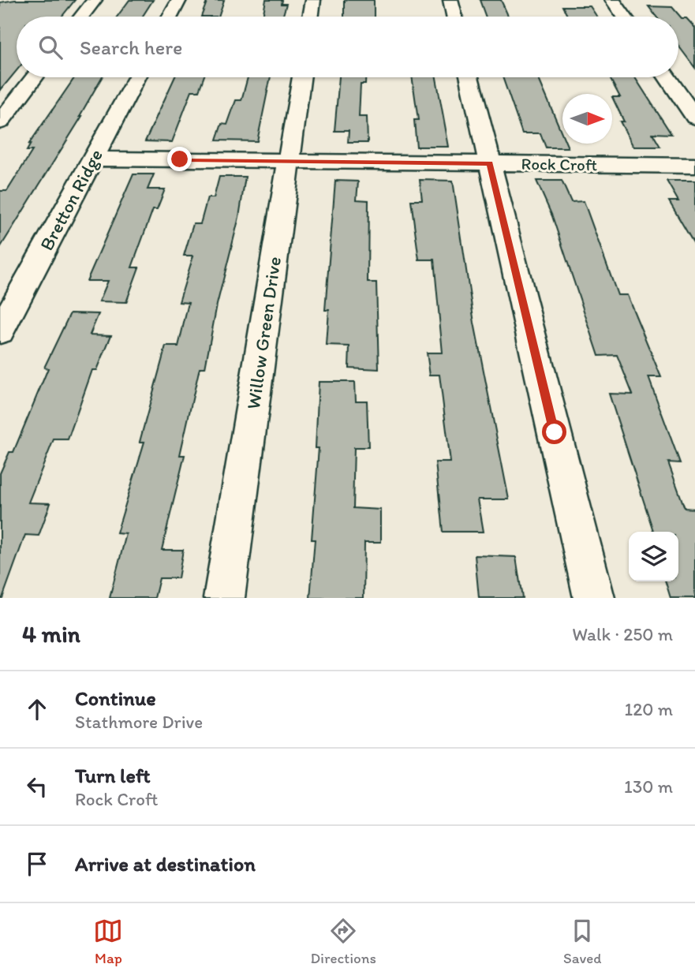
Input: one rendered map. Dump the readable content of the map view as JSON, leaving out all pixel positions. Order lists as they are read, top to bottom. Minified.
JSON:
{"streets":{"street":["Rock Croft","Bretton Ridge","Willow Green Drive"]},"crossings":[["Rock Croft","Bretton Ridge"],["Rock Croft","Willow Green Drive"]],"north":"right","page":{"search":"Search here","heading":["4 min","Walk · 250 m"],"list":[["Continue","Stathmore Drive","120 m"],["Turn left","Rock Croft","130 m"],"Arrive at destination"],"nav":["Map","Directions","Saved"]}}
